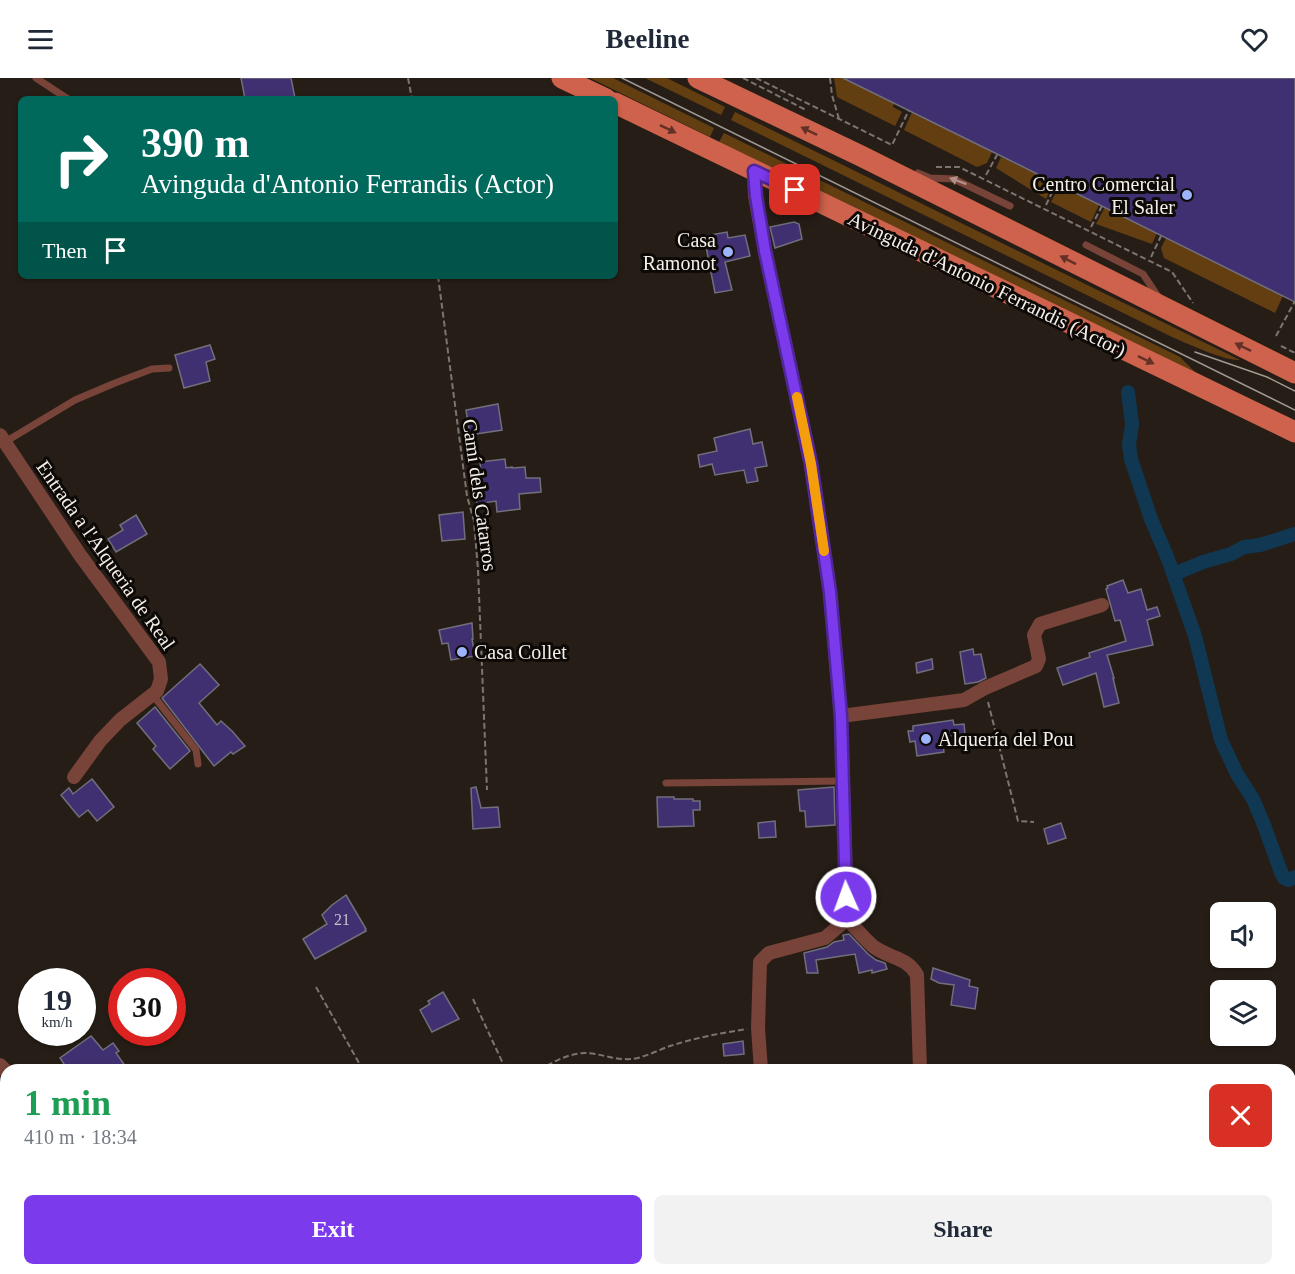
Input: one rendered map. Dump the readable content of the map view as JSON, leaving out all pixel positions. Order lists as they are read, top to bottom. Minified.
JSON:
{"streets":{"main road":["Avinguda d'Antonio Ferrandis (Actor)"],"street":["Entrada a l'Alqueria de Real"],"path":["Camí dels Catarros"]},"places":["Centro Comercial El Saler","Casa Ramonot","Casa Collet","Alquería del Pou"],"house_numbers":["21"],"page":{"header":"Beeline","turn":["390 m","Avinguda d'Antonio Ferrandis (Actor)"],"then":"Then","speed":"19 km/h","limit":"30","heading":["1 min","410 m · 18:34"],"buttons":["Exit","Share"]}}
